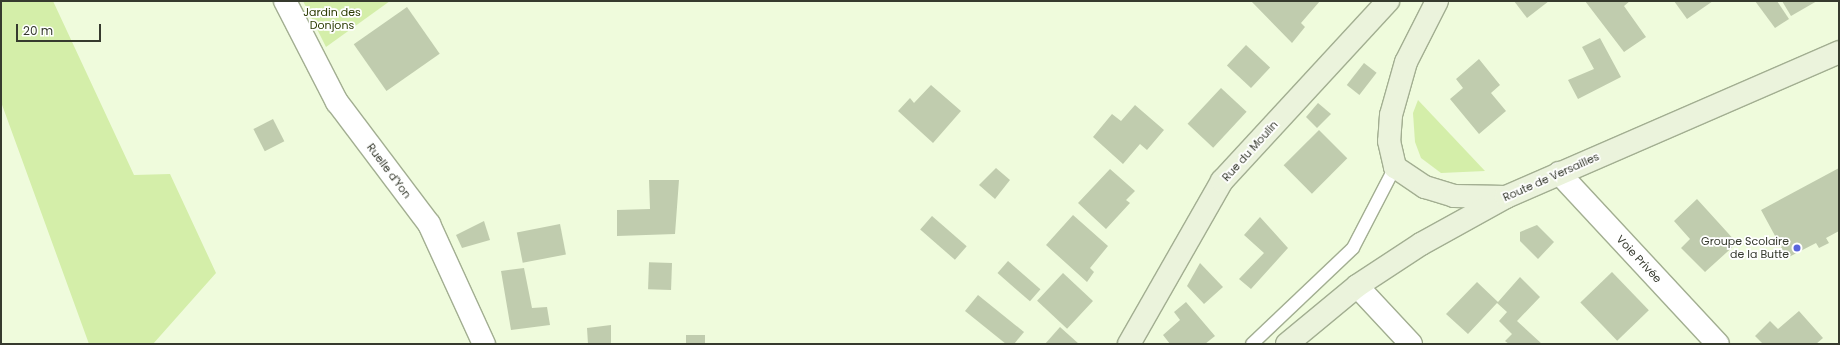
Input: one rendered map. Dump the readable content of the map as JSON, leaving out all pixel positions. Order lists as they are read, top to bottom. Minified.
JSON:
{"streets":{"main road":["Rue du Moulin","Route de Versailles"],"street":["Ruelle d'Yon","Voie Privée"]},"crossings":[["Route de Versailles","Voie Privée"]],"parks":["Jardin des Donjons"],"places":["Groupe Scolaire de la Butte"],"scale_bar":"20 m"}
